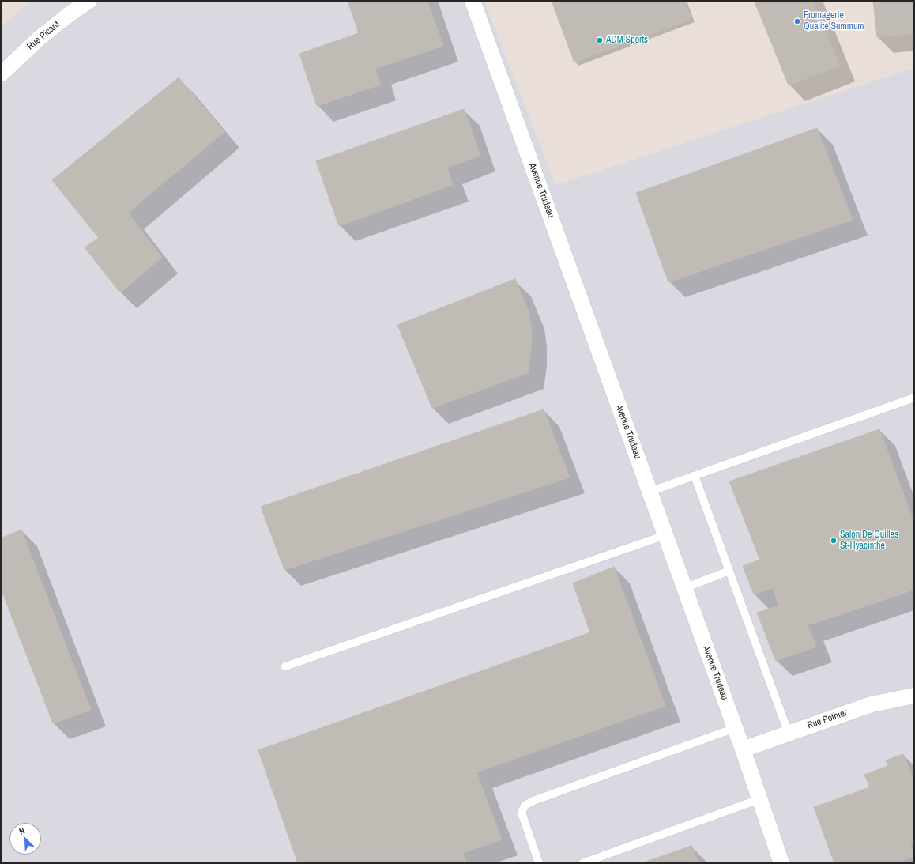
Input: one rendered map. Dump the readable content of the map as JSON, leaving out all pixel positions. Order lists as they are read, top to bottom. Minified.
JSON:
{"streets":{"street":["Rue Picard","Avenue Trudeau","Rue Pothier"]},"crossings":[["Avenue Trudeau","Rue Pothier"]],"places":["Fromagerie Qualité Summum","ADM Sports","Salon De Quilles St-Hyacinthe"],"north":"top left"}
